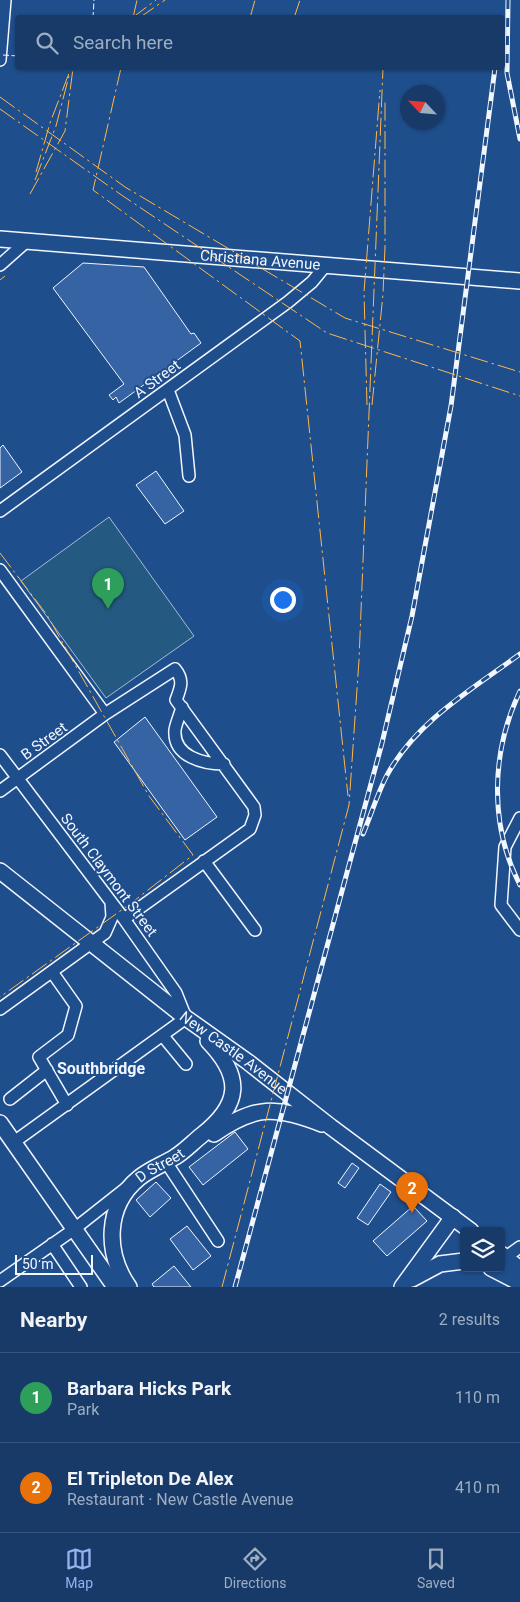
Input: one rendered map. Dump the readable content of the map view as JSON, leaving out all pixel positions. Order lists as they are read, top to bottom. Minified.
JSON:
{"streets":{"main road":["Christiana Avenue","New Castle Avenue","D Street"],"street":["A Street","B Street","South Claymont Street"]},"crossings":[["Christiana Avenue","A Street"],["B Street","South Claymont Street"],["South Claymont Street","New Castle Avenue"],["South Claymont Street","D Street"],["New Castle Avenue","D Street"]],"districts":["Southbridge"],"scale_bar":"50 m","north":"top left","page":{"search":"Search here","pins":["1","2"],"scale":"50 m","heading":["Nearby","2 results"],"list":[{"mark":"1","name":"Barbara Hicks Park","note":"Park","value":"110 m"},{"mark":"2","name":"El Tripleton De Alex","note":"Restaurant · New Castle Avenue","value":"410 m"}],"nav":["Map","Directions","Saved"]}}
